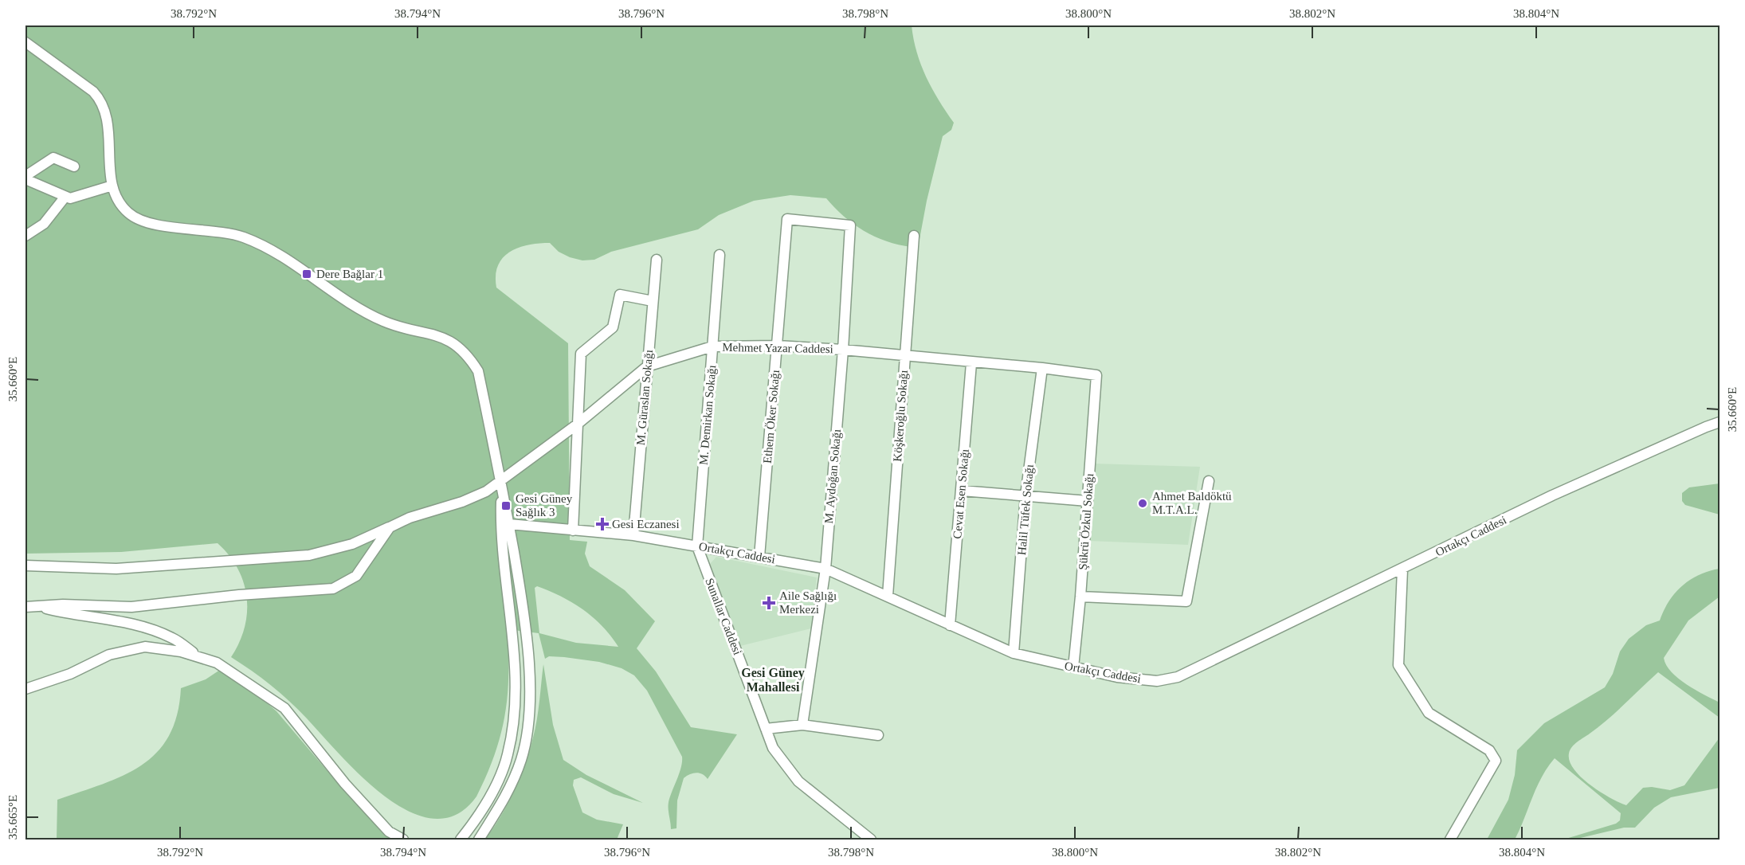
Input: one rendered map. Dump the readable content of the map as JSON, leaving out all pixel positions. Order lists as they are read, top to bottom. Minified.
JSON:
{"streets":{"street":["Mehmet Yazar Caddesi","M. Güraslan Sokağı","M. Demirkan Sokağı","Köşkeroğlu Sokağı","Ethem Öker Sokağı","M. Aydoğan Sokağı","Cevat Esen Sokağı","Halil Tüfek Sokağı","Şükrü Özkul Sokağı","Ortakçı Caddesi","Sunallar Caddesi"]},"crossings":[["Mehmet Yazar Caddesi","M. Güraslan Sokağı"],["Mehmet Yazar Caddesi","M. Demirkan Sokağı"],["Mehmet Yazar Caddesi","Köşkeroğlu Sokağı"],["Mehmet Yazar Caddesi","Ethem Öker Sokağı"],["Mehmet Yazar Caddesi","M. Aydoğan Sokağı"],["Mehmet Yazar Caddesi","Cevat Esen Sokağı"],["Mehmet Yazar Caddesi","Halil Tüfek Sokağı"],["Mehmet Yazar Caddesi","Şükrü Özkul Sokağı"],["M. Güraslan Sokağı","Ortakçı Caddesi"],["M. Demirkan Sokağı","Ortakçı Caddesi"],["M. Demirkan Sokağı","Sunallar Caddesi"],["Köşkeroğlu Sokağı","Ortakçı Caddesi"],["Ethem Öker Sokağı","M. Aydoğan Sokağı"],["Ethem Öker Sokağı","Ortakçı Caddesi"],["M. Aydoğan Sokağı","Ortakçı Caddesi"],["Cevat Esen Sokağı","Ortakçı Caddesi"],["Halil Tüfek Sokağı","Ortakçı Caddesi"],["Şükrü Özkul Sokağı","Ortakçı Caddesi"],["Ortakçı Caddesi","Sunallar Caddesi"]],"districts":["Gesi Güney Mahallesi"],"places":{"transit":["Dere Bağlar 1","Gesi Güney Sağlık 3"],"other":["Ahmet Baldöktü M.T.A.L."],"health":["Gesi Eczanesi","Aile Sağlığı Merkezi"]},"coordinates":["38.792°N","38.794°N","38.796°N","38.798°N","38.800°N","38.802°N","38.804°N","35.660°E","35.665°E"]}
